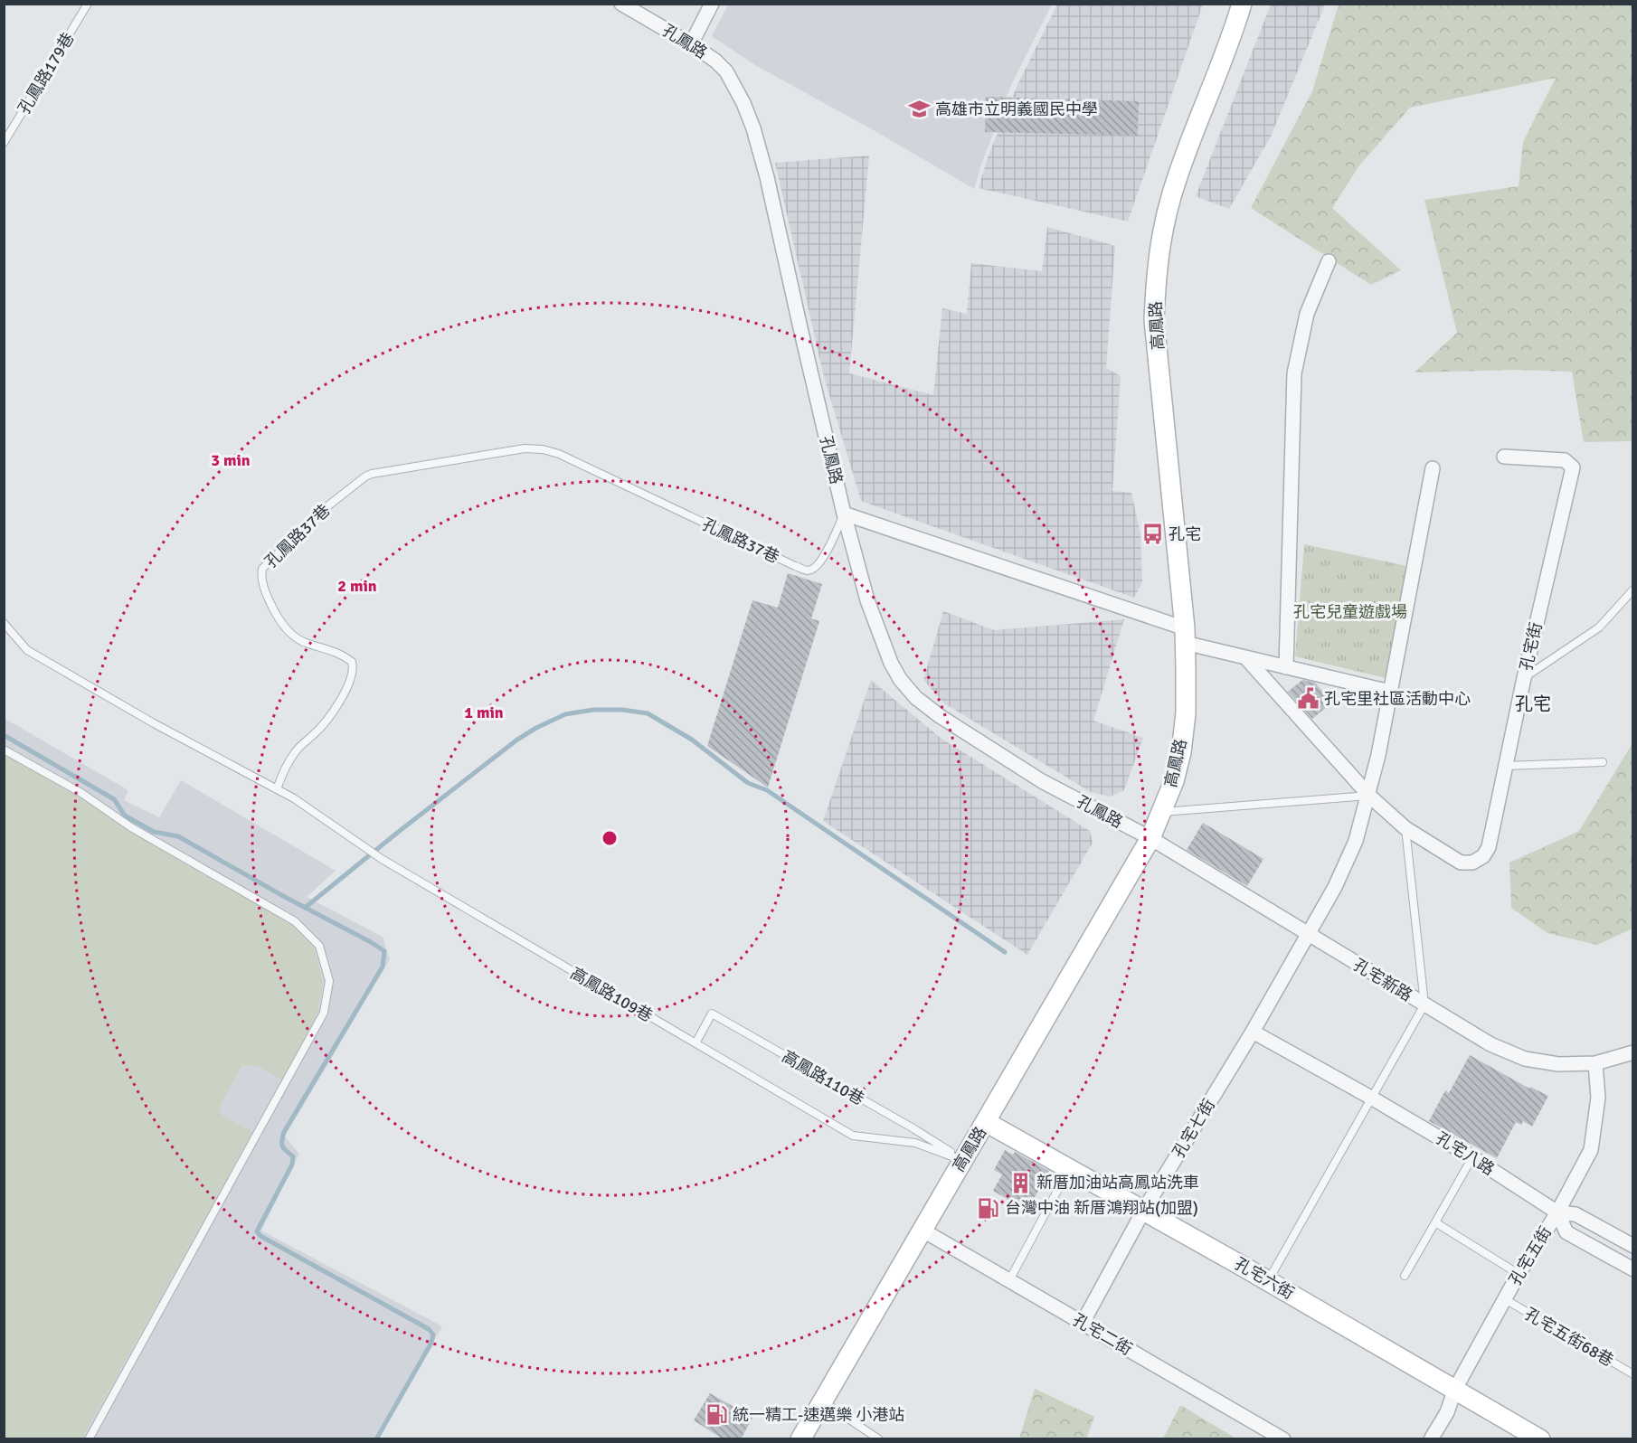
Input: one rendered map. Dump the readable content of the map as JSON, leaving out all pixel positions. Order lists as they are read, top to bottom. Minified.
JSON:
{"streets":{"street":["孔鳳路","高鳳路","孔宅街","孔宅新路","孔宅七街","孔宅八路","孔宅五街","孔宅六街","孔宅二街"],"lane":["孔鳳路179巷","孔鳳路37巷","高鳳路109巷","高鳳路110巷","孔宅五街68巷"]},"crossings":[["孔鳳路","高鳳路"],["孔鳳路","孔鳳路37巷"],["孔鳳路","孔宅新路"],["高鳳路","孔宅新路"],["高鳳路","高鳳路109巷"],["高鳳路","高鳳路110巷"],["高鳳路","孔宅六街"],["高鳳路","孔宅二街"],["孔鳳路37巷","高鳳路109巷"],["孔宅新路","孔宅七街"],["孔宅新路","孔宅五街"],["高鳳路109巷","高鳳路110巷"],["孔宅七街","孔宅八路"],["孔宅七街","孔宅六街"],["孔宅七街","孔宅二街"],["孔宅八路","孔宅五街"],["孔宅五街","孔宅六街"],["孔宅五街","孔宅五街68巷"]],"districts":["孔宅"],"parks":["孔宅兒童遊戲場"],"places":{"school or university":["高雄市立明義國民中學"],"bus stop":["孔宅"],"public building":["孔宅里社區活動中心"],"building":["新厝加油站高鳳站洗車"],"fuel station":["台灣中油 新厝鴻翔站(加盟)","統一精工-速邁樂 小港站"]},"rings":["3 min","2 min","1 min"]}
